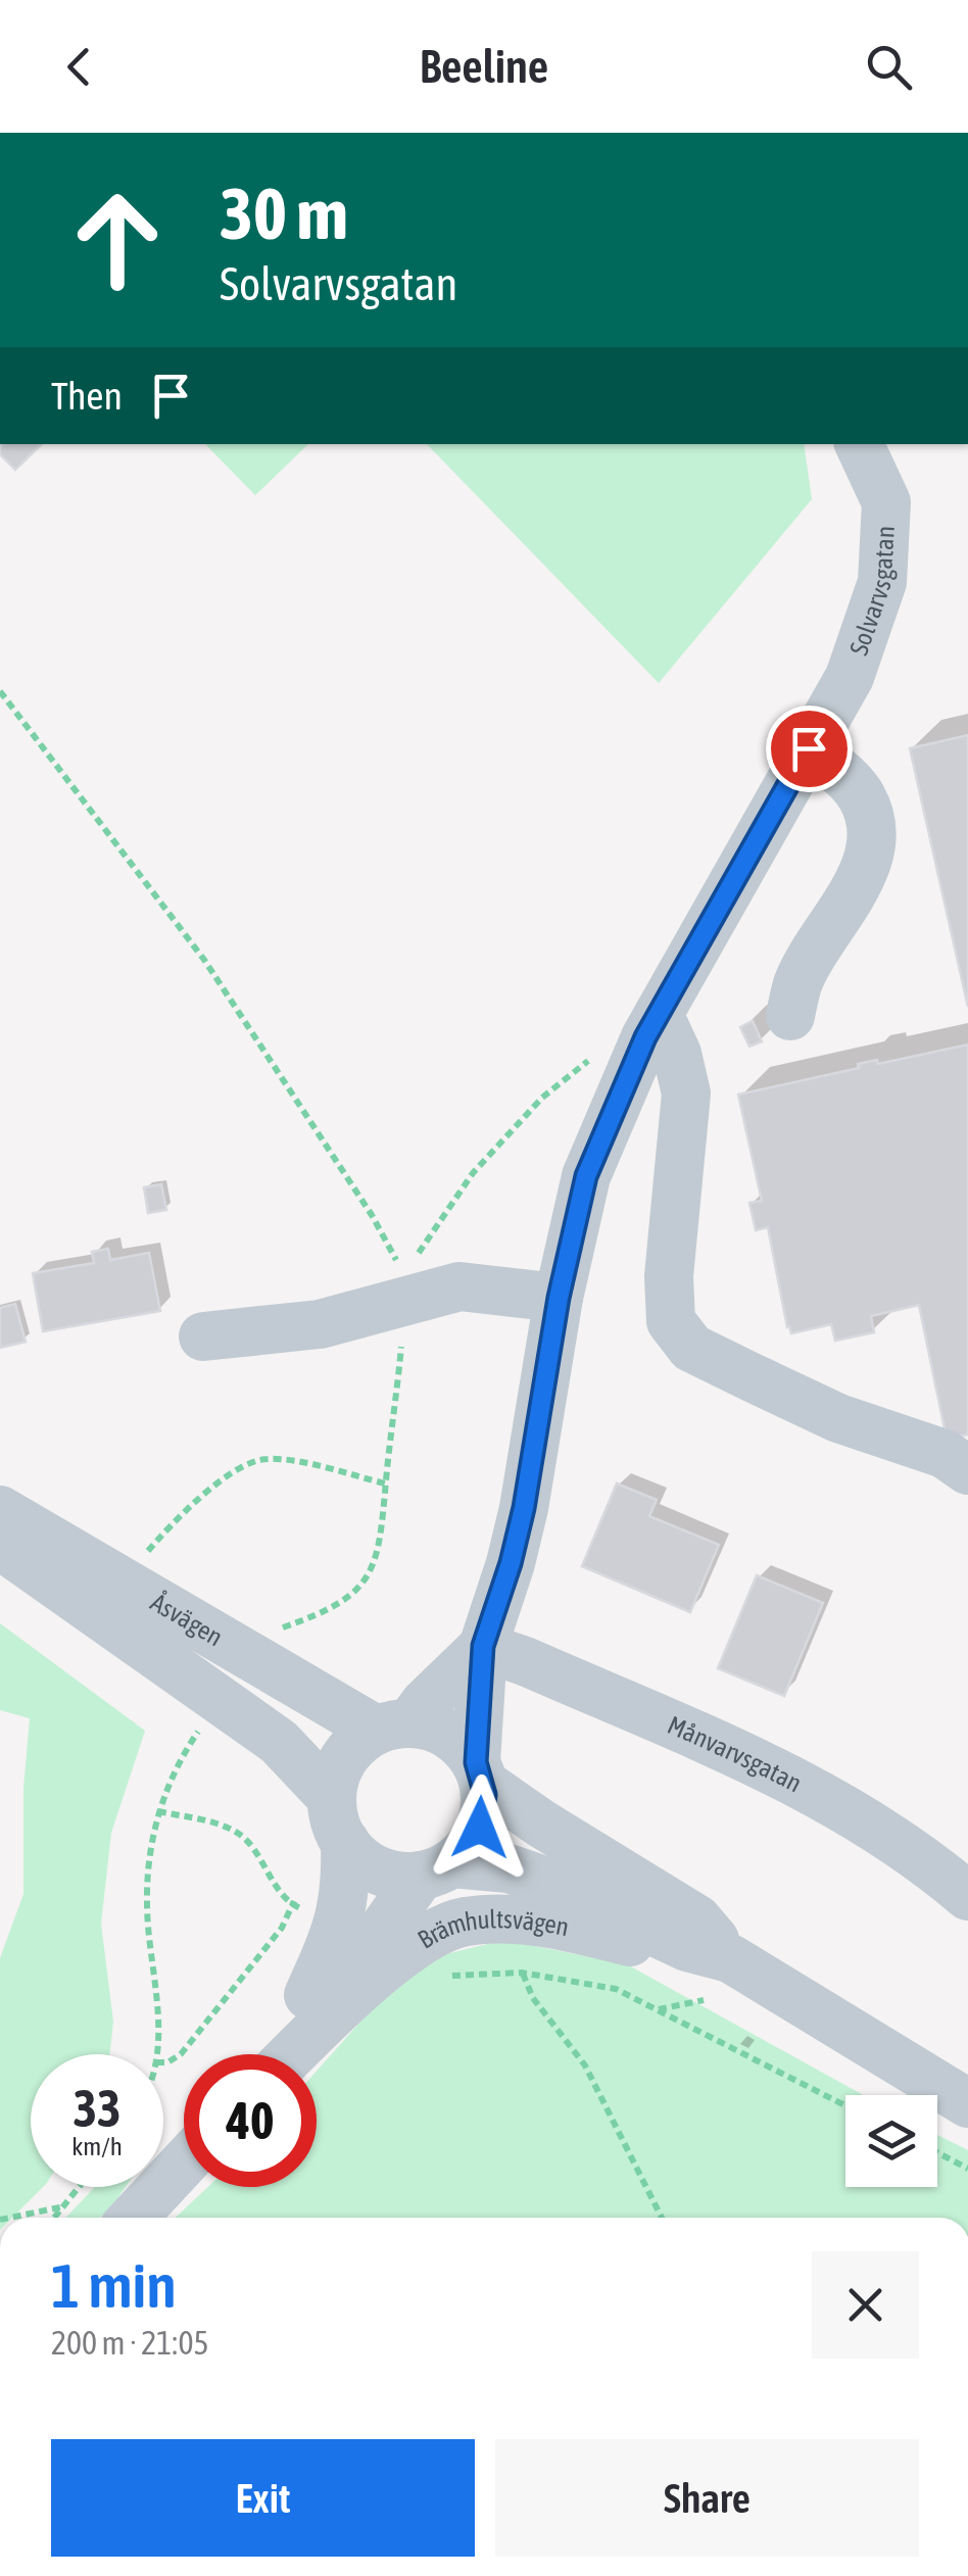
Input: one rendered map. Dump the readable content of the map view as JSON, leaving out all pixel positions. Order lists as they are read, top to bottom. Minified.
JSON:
{"streets":{"street":["Solvarvsgatan","Åsvägen","Månvarvsgatan","Brämhultsvägen"]},"crossings":[["Solvarvsgatan","Månvarvsgatan"],["Åsvägen","Brämhultsvägen"]],"page":{"header":"Beeline","turn":["30 m","Solvarvsgatan"],"then":"Then","speed":"33 km/h","limit":"40","heading":["1 min","200 m · 21:05"],"buttons":["Exit","Share"]}}
